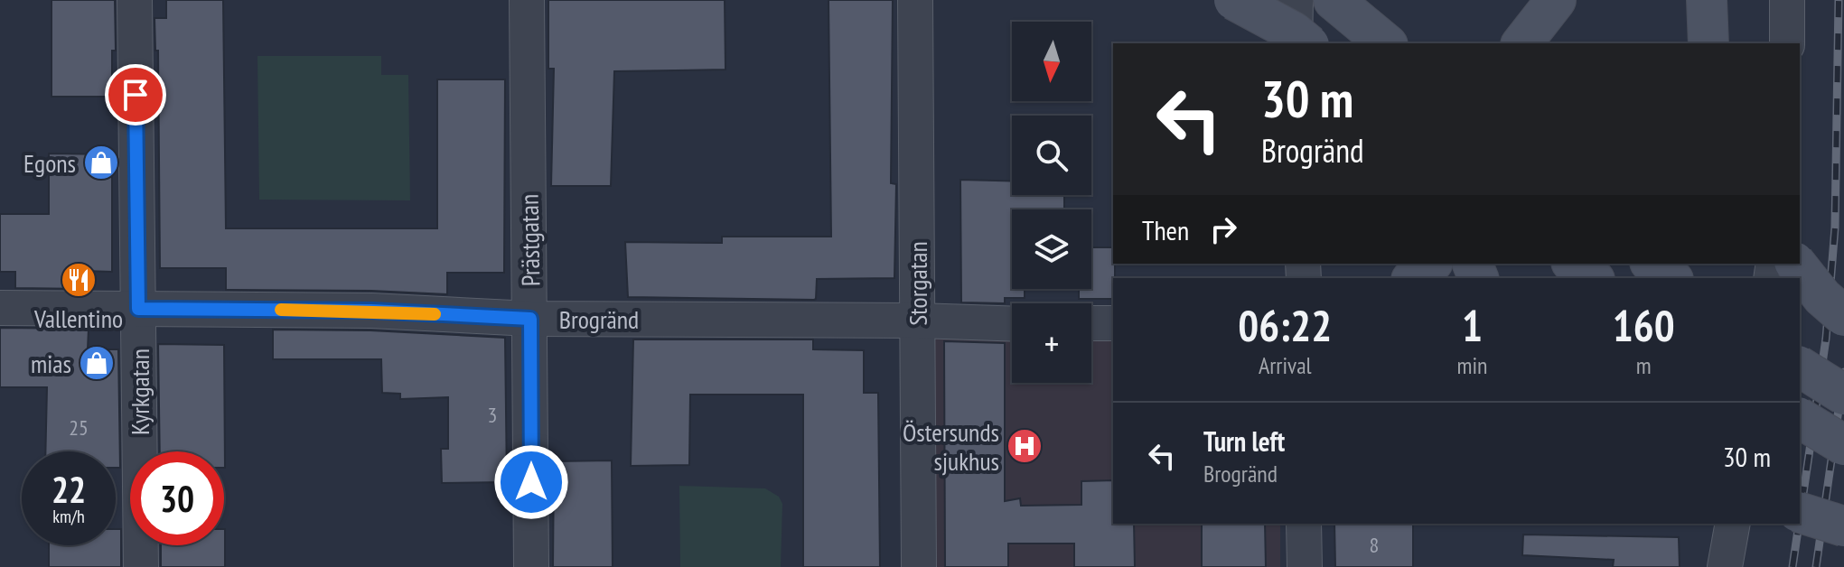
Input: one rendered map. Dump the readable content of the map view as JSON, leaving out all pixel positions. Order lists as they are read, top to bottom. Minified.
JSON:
{"streets":{"street":["Prästgatan","Storgatan","Brogränd","Kyrkgatan"]},"crossings":[["Prästgatan","Brogränd"],["Storgatan","Brogränd"],["Brogränd","Kyrkgatan"]],"places":{"shop":["Egons","mias"],"restaurant":["Vallentino"],"hospital":["Östersunds sjukhus"]},"house_numbers":["3","25","8"],"north":"bottom","page":{"map_buttons":"+","turn":["30 m","Brogränd"],"then":"Then","eta":["06:22","Arrival","1","min","160","m"],"list":[{"name":"Turn left","note":"Brogränd","value":"30 m"}],"speed":"22 km/h","limit":"30"}}
